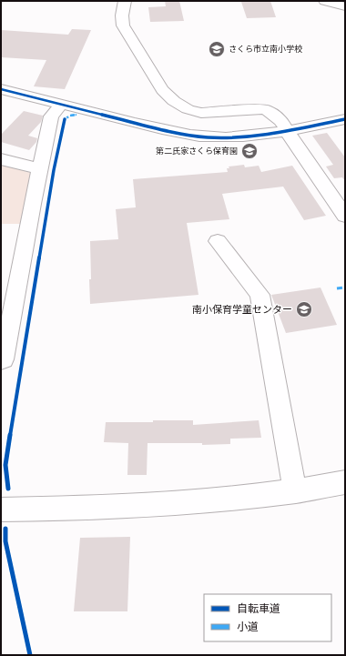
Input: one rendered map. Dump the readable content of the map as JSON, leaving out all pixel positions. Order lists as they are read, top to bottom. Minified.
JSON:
{"places":{"school or university":["さくら市立南小学校","第二氏家さくら保育園","南小保育学童センター"]},"legend":["自転車道","小道"]}
